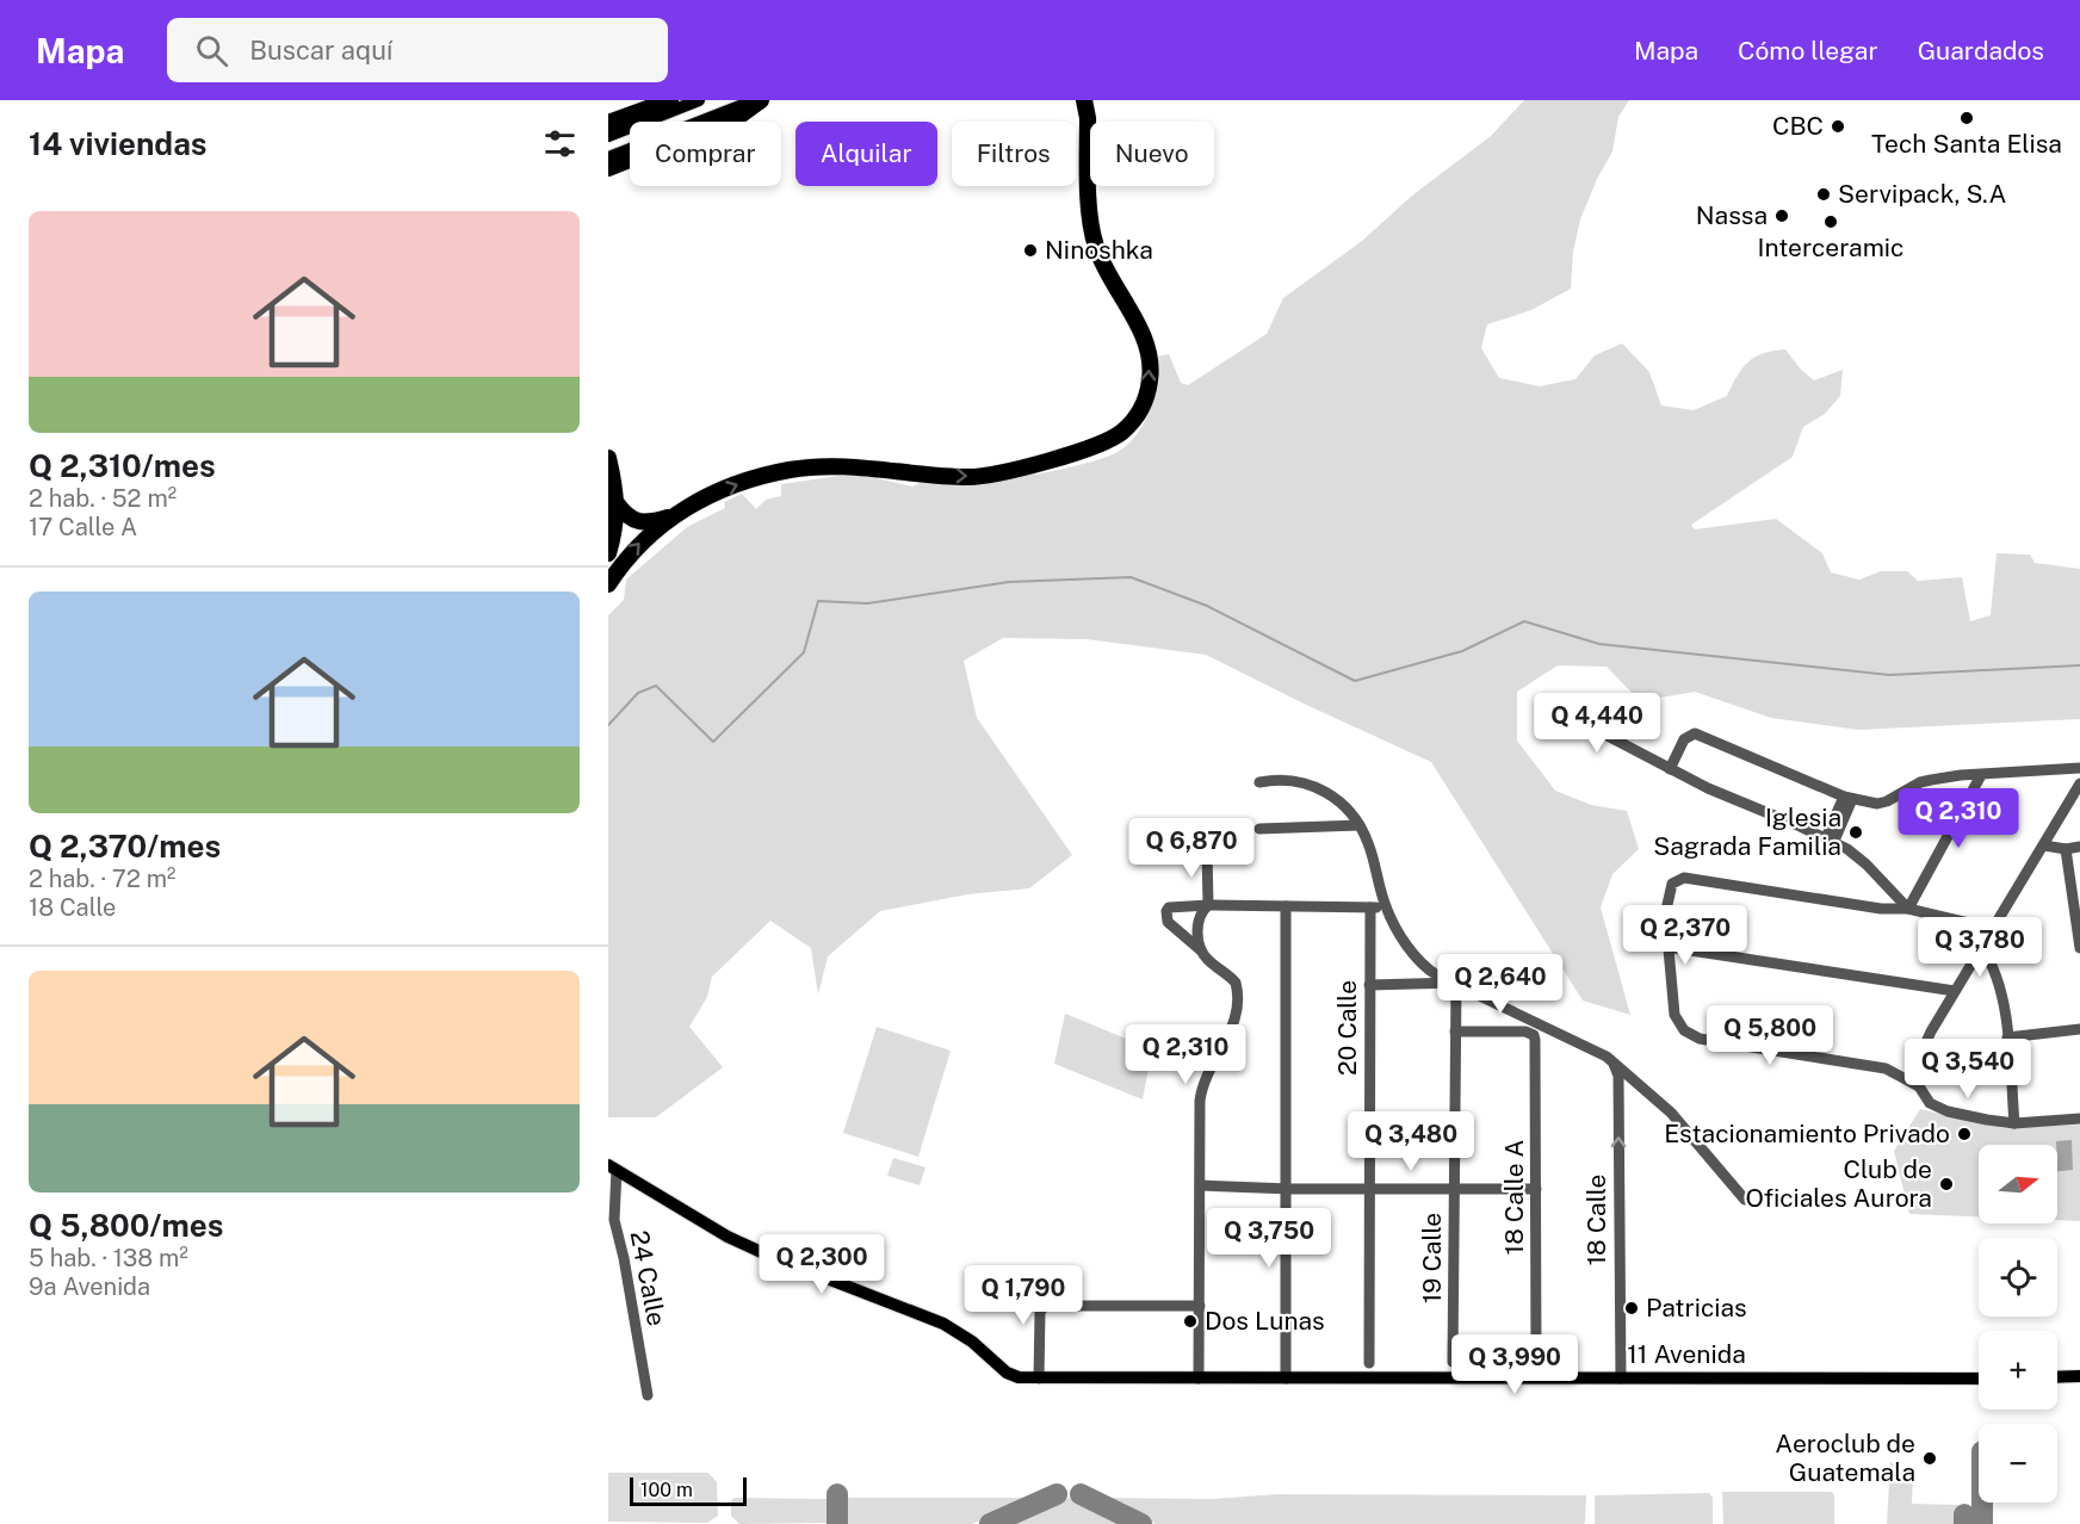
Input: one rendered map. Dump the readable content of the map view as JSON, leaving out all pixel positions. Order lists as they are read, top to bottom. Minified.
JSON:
{"streets":{"main road":["11 Avenida"],"street":["20 Calle","18 Calle A","18 Calle","19 Calle","24 Calle"]},"crossings":[["18 Calle A","19 Calle"],["18 Calle","11 Avenida"],["24 Calle","11 Avenida"]],"one_way":["18 Calle"],"places":["Tech Santa Elisa","CBC","Servipack, S.A","Nassa","Interceramic","Ninoshka","Iglesia Sagrada Familia","Estacionamiento Privado","Club de Oficiales Aurora","Patricias","Dos Lunas","Aeroclub de Guatemala"],"scale_bar":"100 m","north":"right","page":{"header":"Mapa","search":"Buscar aquí","nav":["Mapa","Cómo llegar","Guardados"],"heading":"14 viviendas","chip":["Comprar","Alquilar","Filtros","Nuevo"],"list":[{"name":"Q 2,310/mes","note":"2 hab. · 52 m² · 17 Calle A"},{"name":"Q 2,370/mes","note":"2 hab. · 72 m² · 18 Calle"},{"name":"Q 5,800/mes","note":"5 hab. · 138 m² · 9a Avenida"}],"price":["Q 4,440","Q 2,310","Q 6,870","Q 2,370","Q 3,780","Q 2,640","Q 5,800","Q 2,310","Q 3,540","Q 3,480","Q 3,750","Q 2,300","Q 1,790","Q 3,990"],"map_buttons":["+","−"],"scale":"100 m"}}
